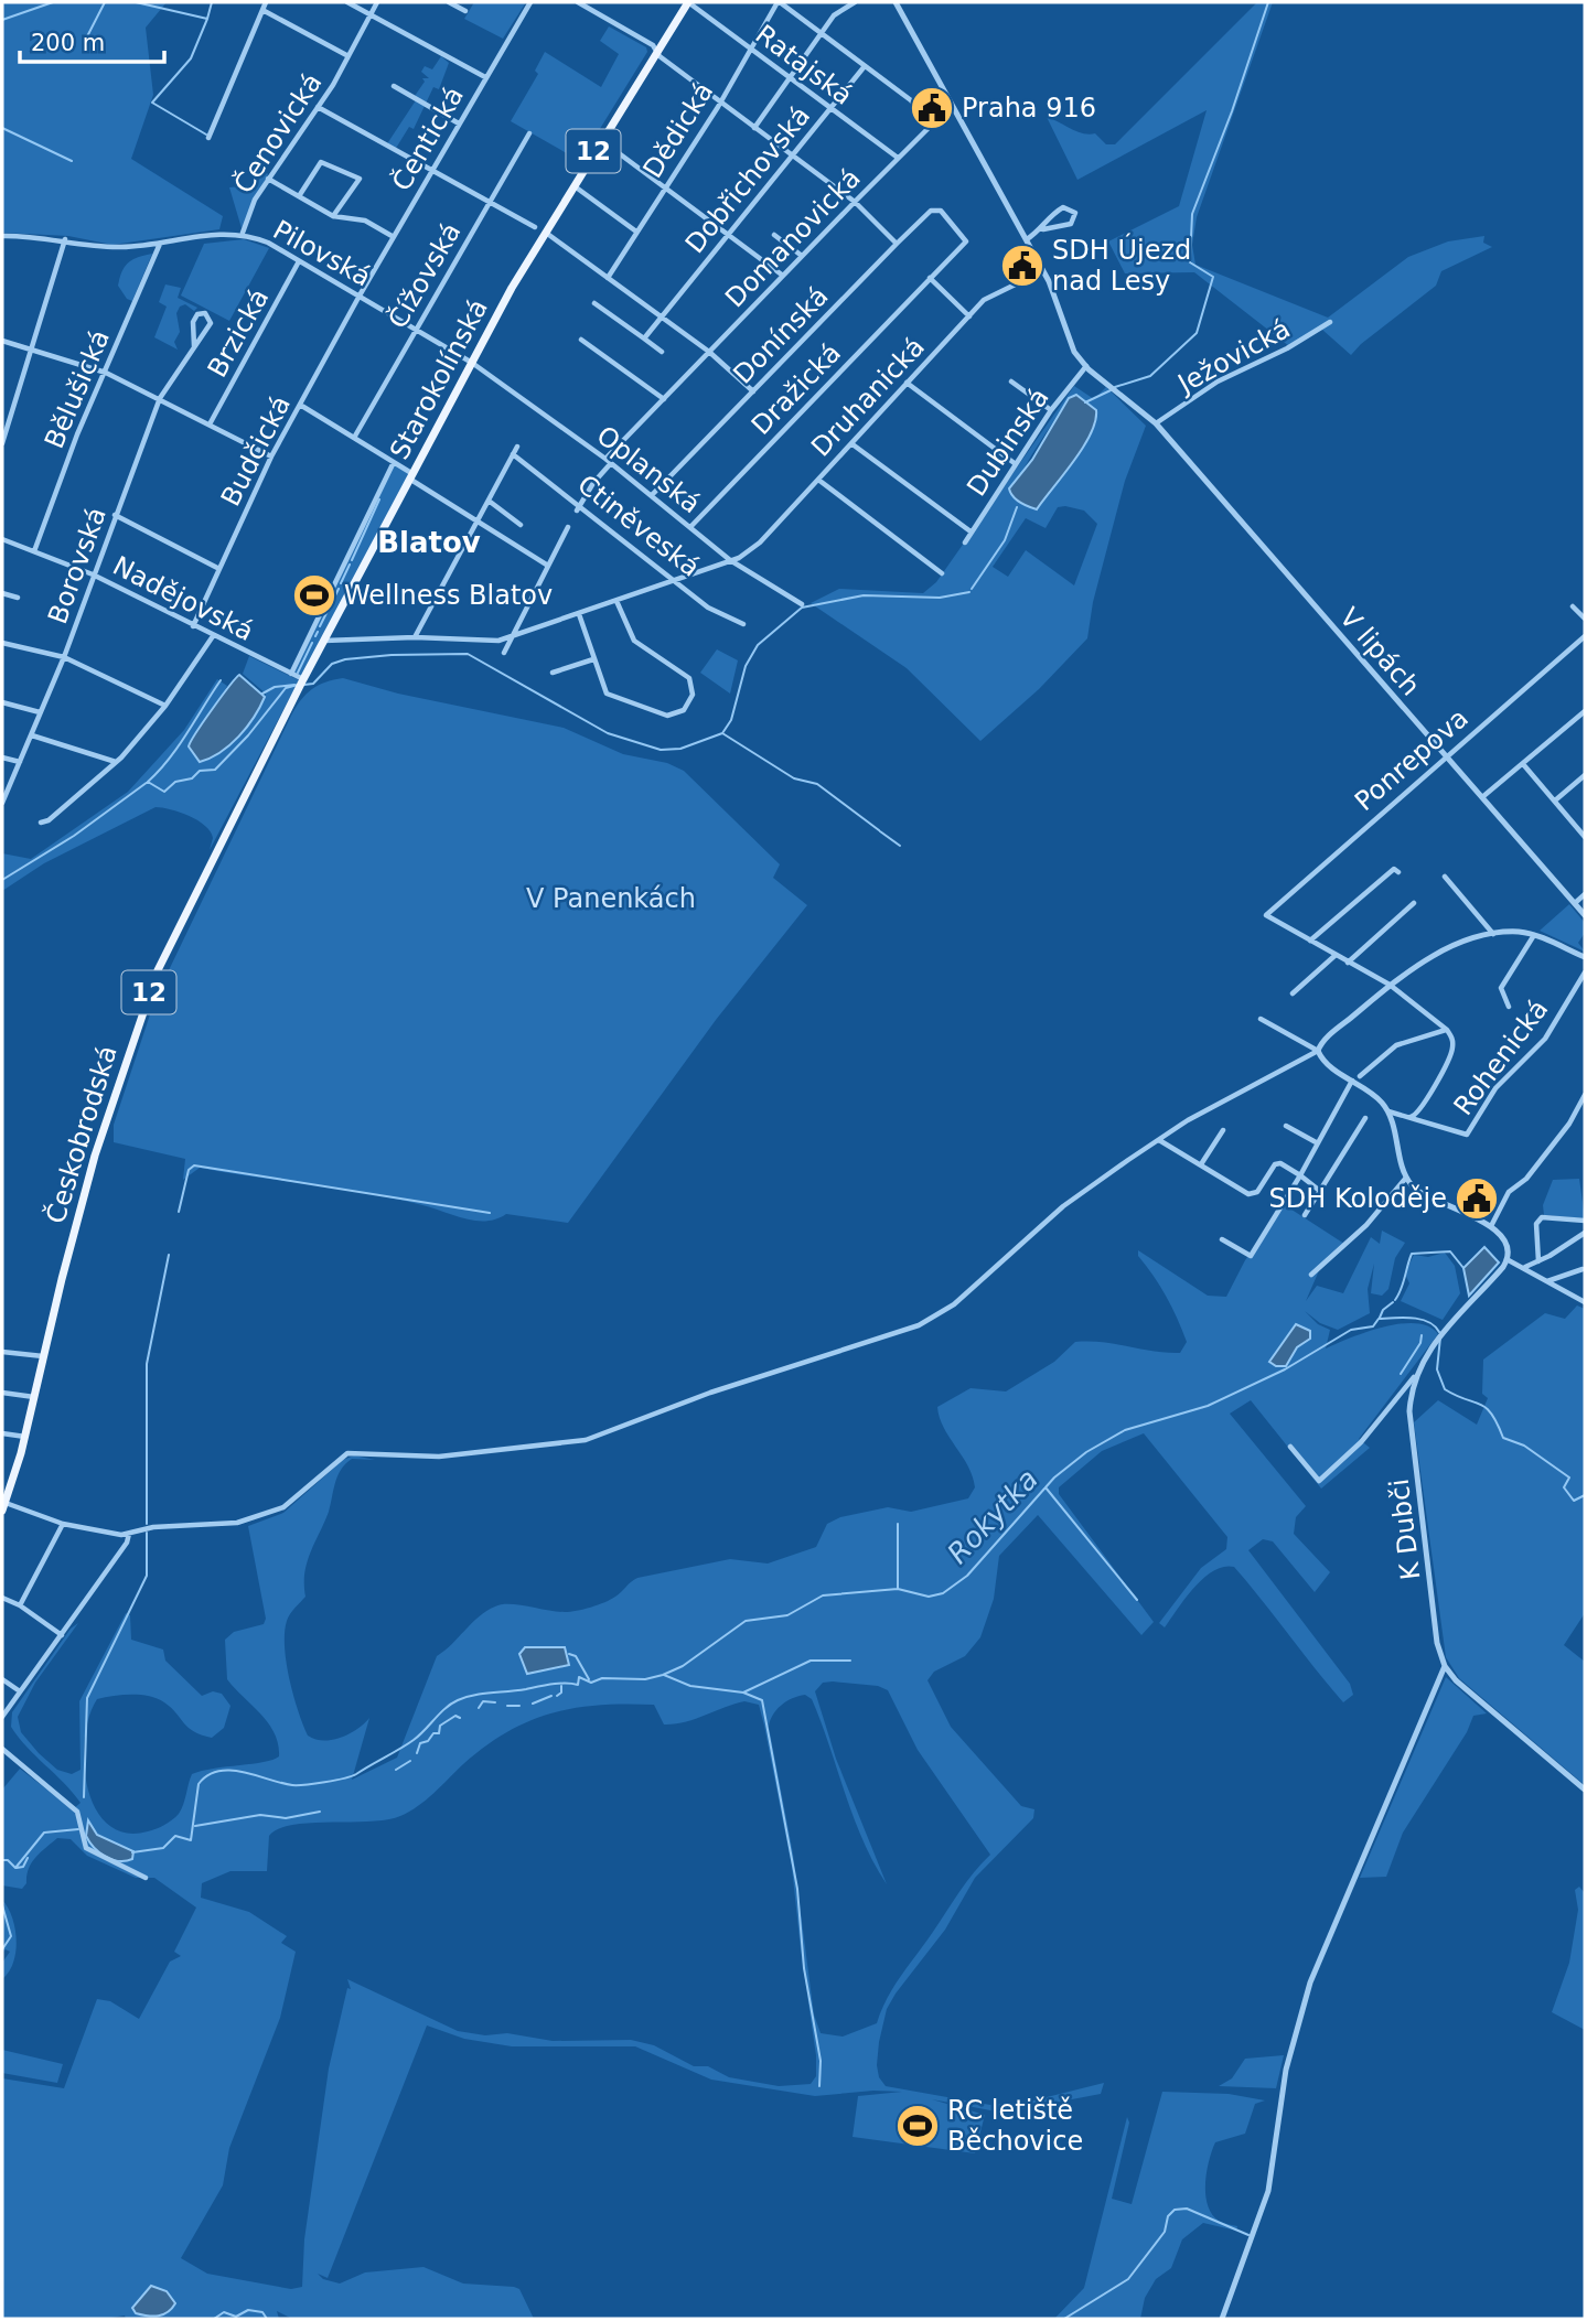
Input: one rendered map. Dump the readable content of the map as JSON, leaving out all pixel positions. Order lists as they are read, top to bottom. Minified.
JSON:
{"streets":{"main road":["12","Starokolínská","Českobrodská"],"street":["Ratajská","Dědická","Čenovická","Čentická","Dobřichovská","Domanovická","Pilovská","Čížovská","Brzická","Donínská","Ježovická","Bělušická","Dražická","Druhanická","Dubinská","Budčická","Oplanská","Ctiněveská","Borovská","Nadějovská","V lipách","Ponrepova","Rohenická","K Dubči"]},"crossings":[["Ratajská","Dědická"],["Ratajská","Dobřichovská"],["Ratajská","Domanovická"],["Ratajská","Starokolínská"],["Čenovická","Pilovská"],["Čentická","Pilovská"],["Čentická","Budčická"],["Domanovická","Oplanská"],["Domanovická","Ctiněveská"],["Pilovská","Čížovská"],["Pilovská","Brzická"],["Pilovská","Starokolínská"],["Pilovská","Bělušická"],["Pilovská","Budčická"],["Pilovská","Oplanská"],["Donínská","Dražická"],["Donínská","Oplanská"],["Ježovická","V lipách"],["Starokolínská","Druhanická"],["Starokolínská","Oplanská"],["Starokolínská","Nadějovská"],["Starokolínská","Českobrodská"],["Bělušická","Nadějovská"],["Dražická","Oplanská"],["Druhanická","Oplanská"],["Druhanická","Ctiněveská"],["Dubinská","V lipách"],["Budčická","Nadějovská"],["Borovská","Nadějovská"],["V lipách","Ponrepova"]],"districts":["Blatov"],"water":["Rokytka"],"parks":["V Panenkách"],"places":{"public building":["Praha 916","SDH Újezd nad Lesy","SDH Koloděje"],"sports":["Wellness Blatov","RC letiště Běchovice"]},"scale_bar":"200 m"}
